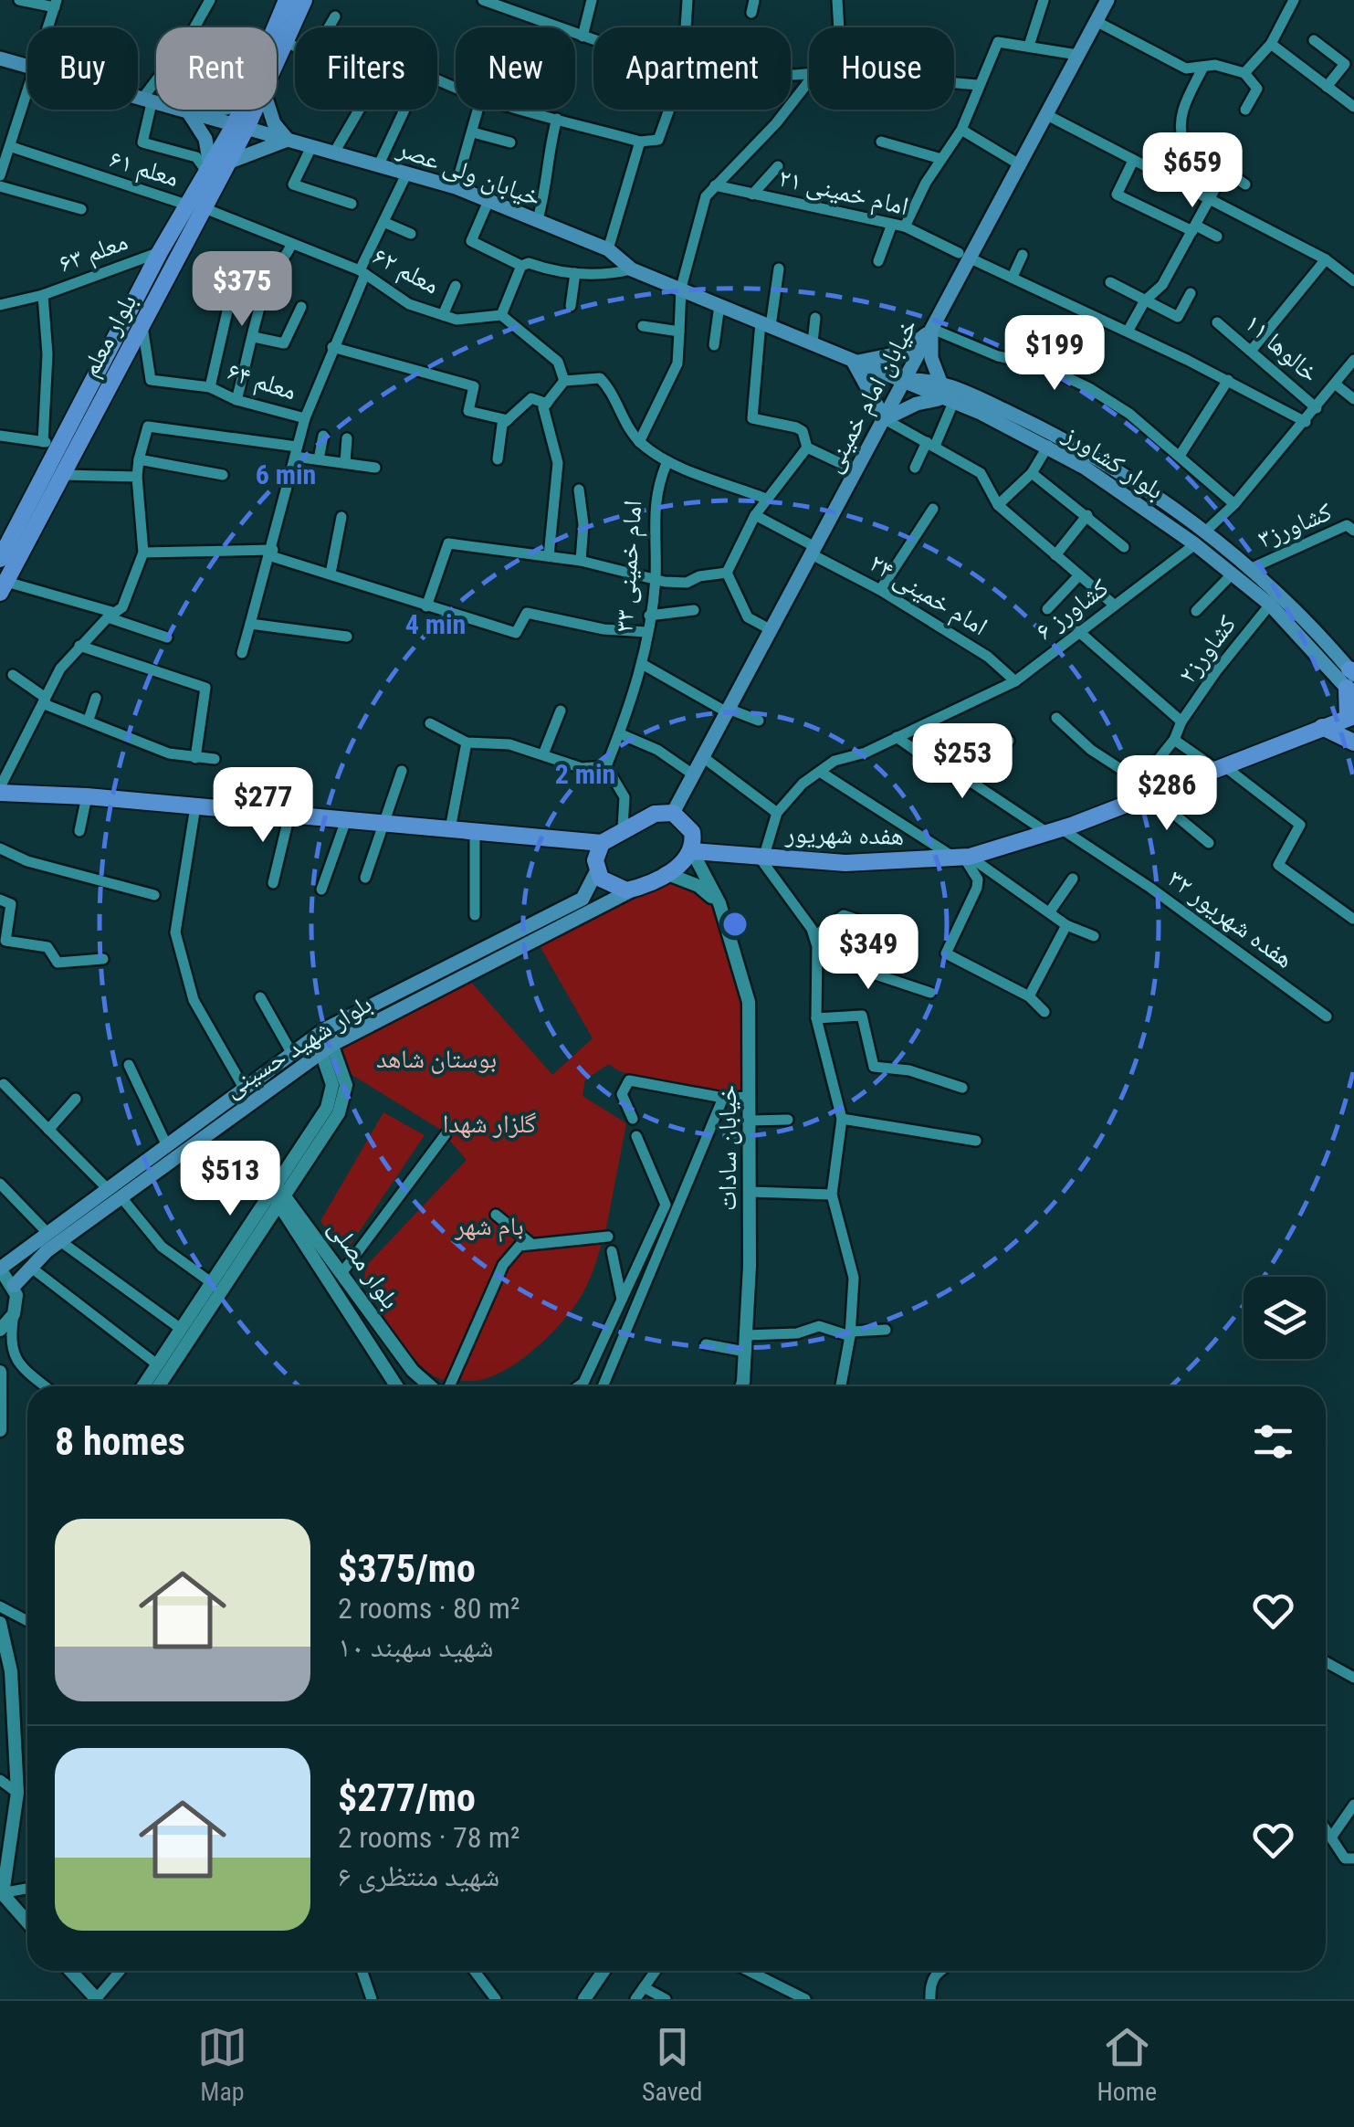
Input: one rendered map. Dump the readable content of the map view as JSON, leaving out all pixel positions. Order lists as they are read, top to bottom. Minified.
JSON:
{"streets":{"main road":["خیابان ولی عصر","بلوار معلم","خیابان امام خمینی","بلوار کشاورز","هفده شهریور","بلوار شهید حسینی"],"street":["معلم ۶۱","امام خمینی ۲۱","معلم ۶۳","معلم ۶۲","خالوها ۱۱","معلم ۶۴","کشاورز۳","امام خمینی ۳۳","امام خمینی ۲۴","کشاورز ۶","کشاورز۲","هفده شهریور ۳۲","خیابان سادات","بلوار مصلی"]},"crossings":[["معلم ۶۱","معلم ۶۲"],["معلم ۶۱","بلوار معلم"],["خیابان ولی عصر","بلوار معلم"],["خیابان ولی عصر","خیابان امام خمینی"],["خیابان ولی عصر","بلوار کشاورز"],["امام خمینی ۲۱","خیابان امام خمینی"],["معلم ۶۳","بلوار معلم"],["معلم ۶۲","بلوار معلم"],["بلوار معلم","معلم ۶۴"],["خیابان امام خمینی","بلوار کشاورز"],["خیابان امام خمینی","امام خمینی ۲۴"],["خیابان امام خمینی","هفده شهریور"],["خیابان امام خمینی","بلوار شهید حسینی"],["خیابان امام خمینی","خیابان سادات"],["بلوار کشاورز","کشاورز۳"],["بلوار کشاورز","کشاورز ۶"],["بلوار کشاورز","کشاورز۲"],["امام خمینی ۲۴","کشاورز ۶"],["کشاورز ۶","هفده شهریور ۳۲"],["کشاورز۲","هفده شهریور"],["هفده شهریور","هفده شهریور ۳۲"],["هفده شهریور","بلوار شهید حسینی"],["هفده شهریور","خیابان سادات"],["بلوار شهید حسینی","خیابان سادات"]],"parks":["بوستان شاهد","گلزار شهدا","بام شهر"],"page":{"chip":["Buy","Rent","Filters","New","Apartment","House"],"price":["$659","$375","$199","$253","$286","$277","$349","$513"],"heading":"8 homes","list":[{"name":"$375/mo","note":"2 rooms · 80 m² · شهید سهبند ۱۰"},{"name":"$277/mo","note":"2 rooms · 78 m² · شهید منتظری ۶"}],"tabs":["Map","Saved","Home"]},"rings":["6 min","4 min","2 min"]}
